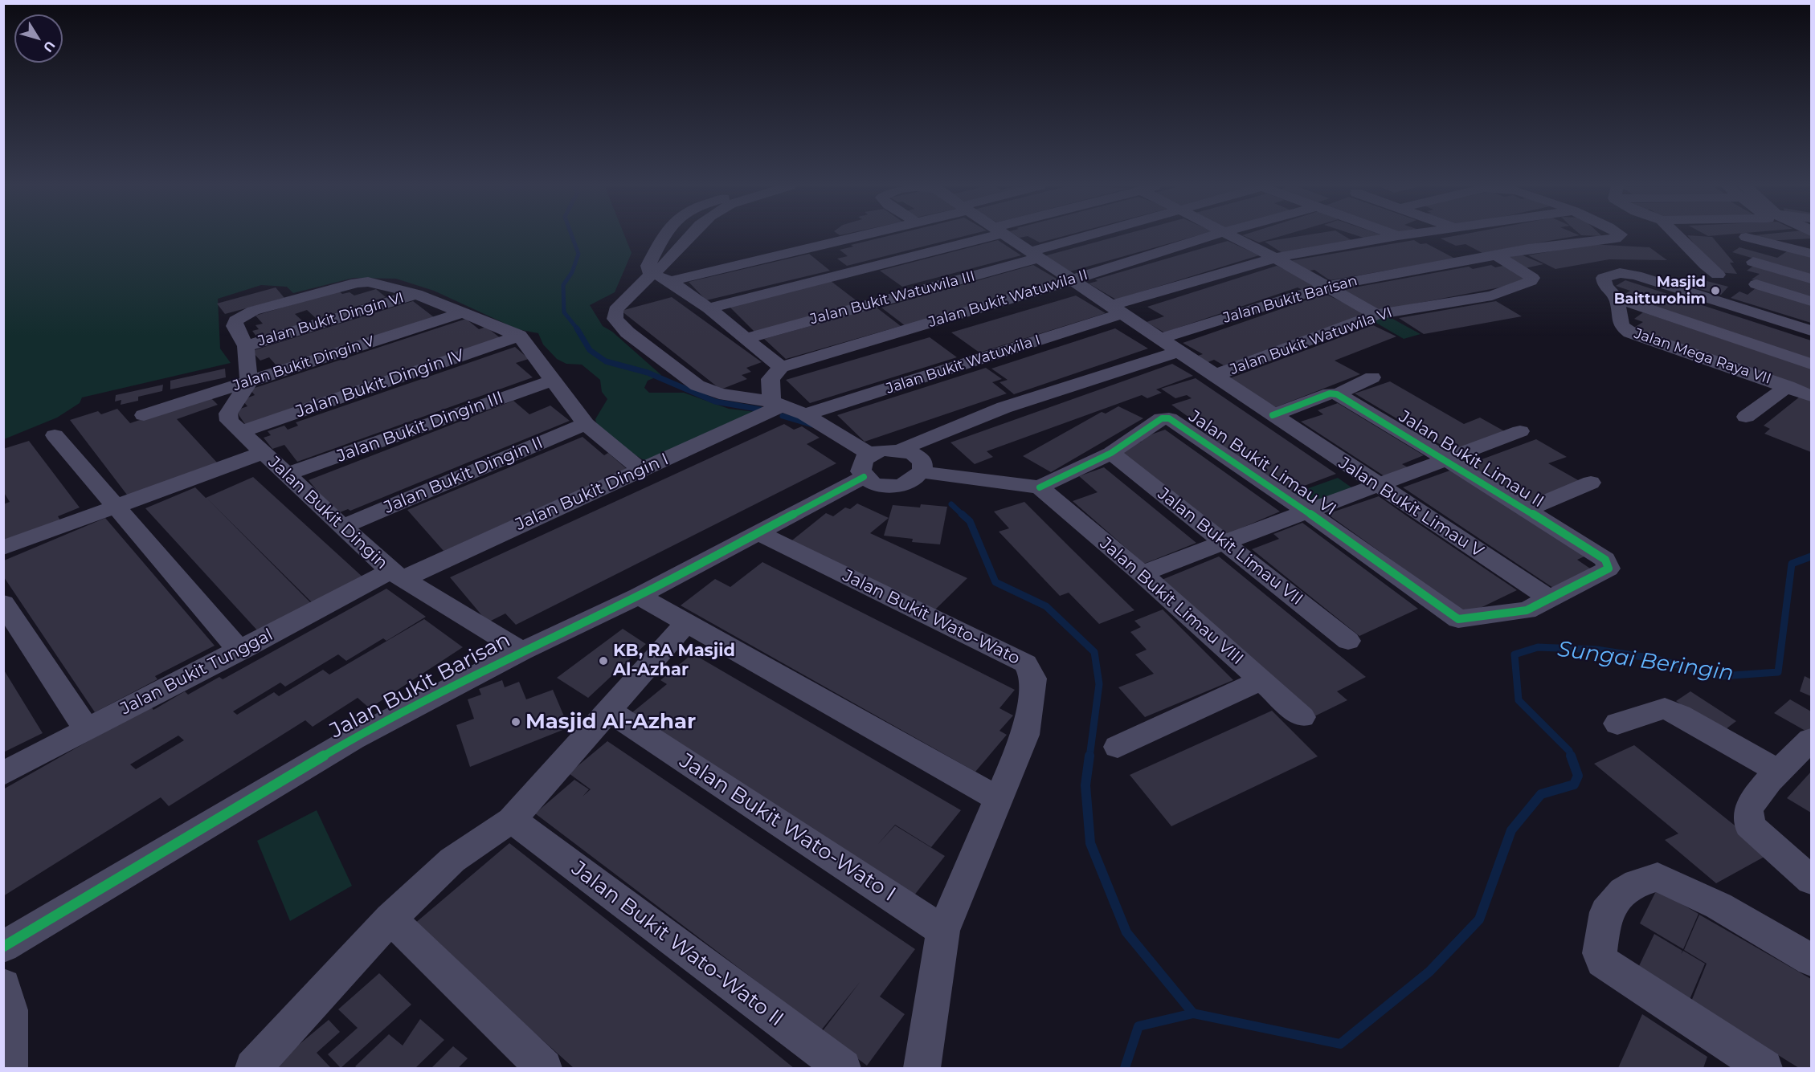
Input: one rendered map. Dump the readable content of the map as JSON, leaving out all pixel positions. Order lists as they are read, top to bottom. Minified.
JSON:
{"streets":{"street":["Jalan Bukit Watuwila III","Jalan Bukit Watuwila II","Jalan Bukit Barisan","Jalan Bukit Dingin VI","Jalan Bukit Watuwila VI","Jalan Mega Raya VII","Jalan Bukit Dingin V","Jalan Bukit Watuwila I","Jalan Bukit Dingin IV","Jalan Bukit Dingin III","Jalan Bukit Limau II","Jalan Bukit Limau VI","Jalan Bukit Dingin II","Jalan Bukit Dingin I","Jalan Bukit Limau V","Jalan Bukit Dingin","Jalan Bukit Limau VII","Jalan Bukit Limau VIII","Jalan Bukit Wato-Wato","Jalan Bukit Tunggal","Jalan Bukit Wato-Wato I","Jalan Bukit Wato-Wato II"]},"crossings":[["Jalan Bukit Watuwila III","Jalan Bukit Limau V"],["Jalan Bukit Watuwila II","Jalan Bukit Limau V"],["Jalan Bukit Barisan","Jalan Bukit Watuwila VI"],["Jalan Bukit Barisan","Jalan Bukit Limau V"],["Jalan Bukit Barisan","Jalan Bukit Dingin"],["Jalan Bukit Barisan","Jalan Bukit Wato-Wato"],["Jalan Bukit Watuwila VI","Jalan Bukit Limau V"],["Jalan Bukit Dingin V","Jalan Bukit Dingin"],["Jalan Bukit Watuwila I","Jalan Bukit Limau V"],["Jalan Bukit Dingin IV","Jalan Bukit Dingin"],["Jalan Bukit Dingin III","Jalan Bukit Dingin"],["Jalan Bukit Limau II","Jalan Bukit Limau VI"],["Jalan Bukit Limau II","Jalan Bukit Limau V"],["Jalan Bukit Limau VI","Jalan Bukit Limau V"],["Jalan Bukit Limau VI","Jalan Bukit Limau VII"],["Jalan Bukit Limau VI","Jalan Bukit Limau VIII"],["Jalan Bukit Dingin II","Jalan Bukit Dingin"],["Jalan Bukit Dingin I","Jalan Bukit Dingin"],["Jalan Bukit Dingin I","Jalan Bukit Tunggal"],["Jalan Bukit Dingin","Jalan Bukit Tunggal"],["Jalan Bukit Wato-Wato","Jalan Bukit Wato-Wato I"]],"water":["Sungai Beringin"],"places":["Masjid Baitturohim","KB, RA Masjid Al-Azhar","Masjid Al-Azhar"],"north":"bottom right"}
